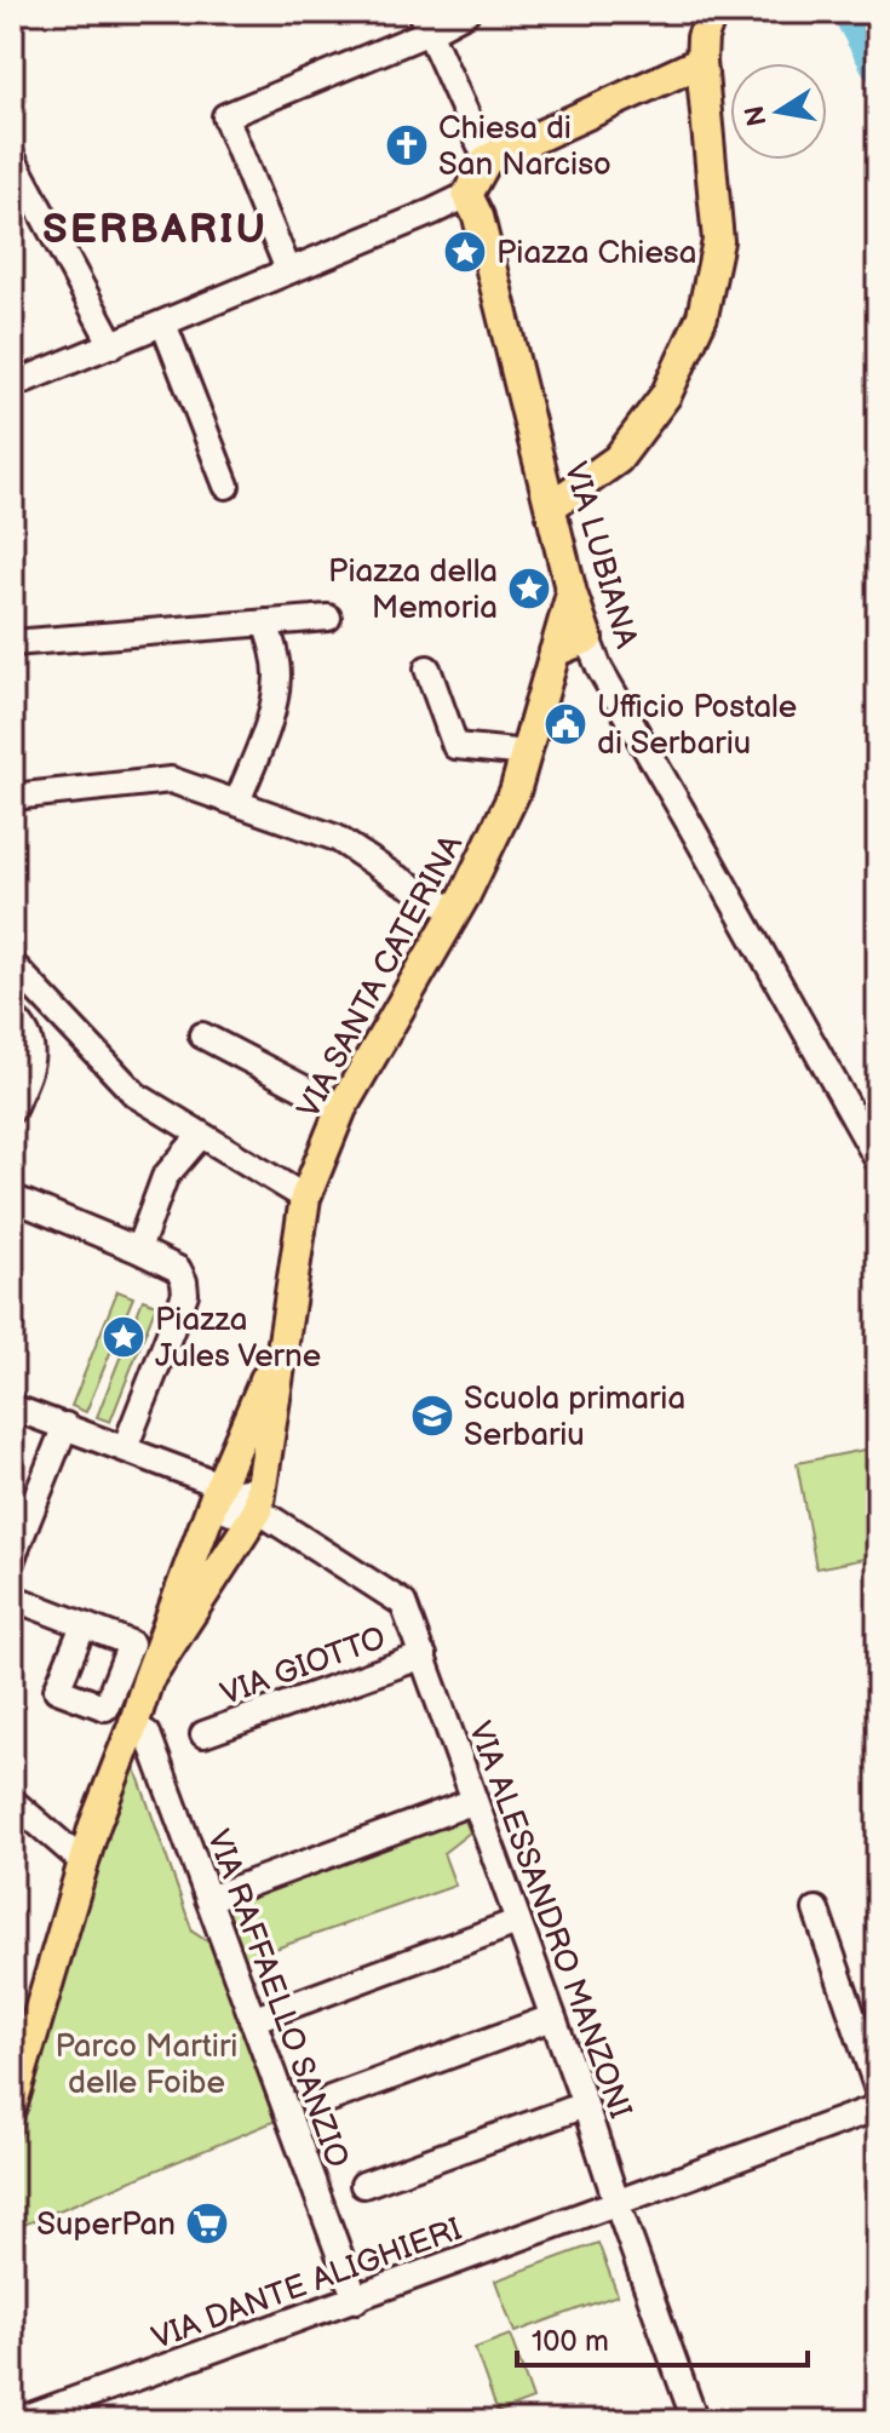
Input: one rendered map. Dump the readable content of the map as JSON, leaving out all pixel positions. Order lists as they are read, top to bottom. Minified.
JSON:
{"streets":{"main road":["VIA LUBIANA","VIA SANTA CATERINA"],"street":["VIA GIOTTO","VIA ALESSANDRO MANZONI","VIA RAFFAELLO SANZIO","VIA DANTE ALIGHIERI"]},"crossings":[["VIA LUBIANA","VIA SANTA CATERINA"],["VIA SANTA CATERINA","VIA ALESSANDRO MANZONI"],["VIA SANTA CATERINA","VIA RAFFAELLO SANZIO"],["VIA GIOTTO","VIA ALESSANDRO MANZONI"],["VIA ALESSANDRO MANZONI","VIA DANTE ALIGHIERI"],["VIA RAFFAELLO SANZIO","VIA DANTE ALIGHIERI"]],"districts":["SERBARIU"],"parks":["Parco Martiri delle Foibe"],"places":{"church":["Chiesa di San Narciso"],"place":["Piazza Chiesa","Piazza della Memoria","Piazza Jules Verne"],"public building":["Ufficio Postale di Serbariu"],"school or university":["Scuola primaria Serbariu"],"supermarket":["SuperPan"]},"scale_bar":"100 m","north":"left"}
